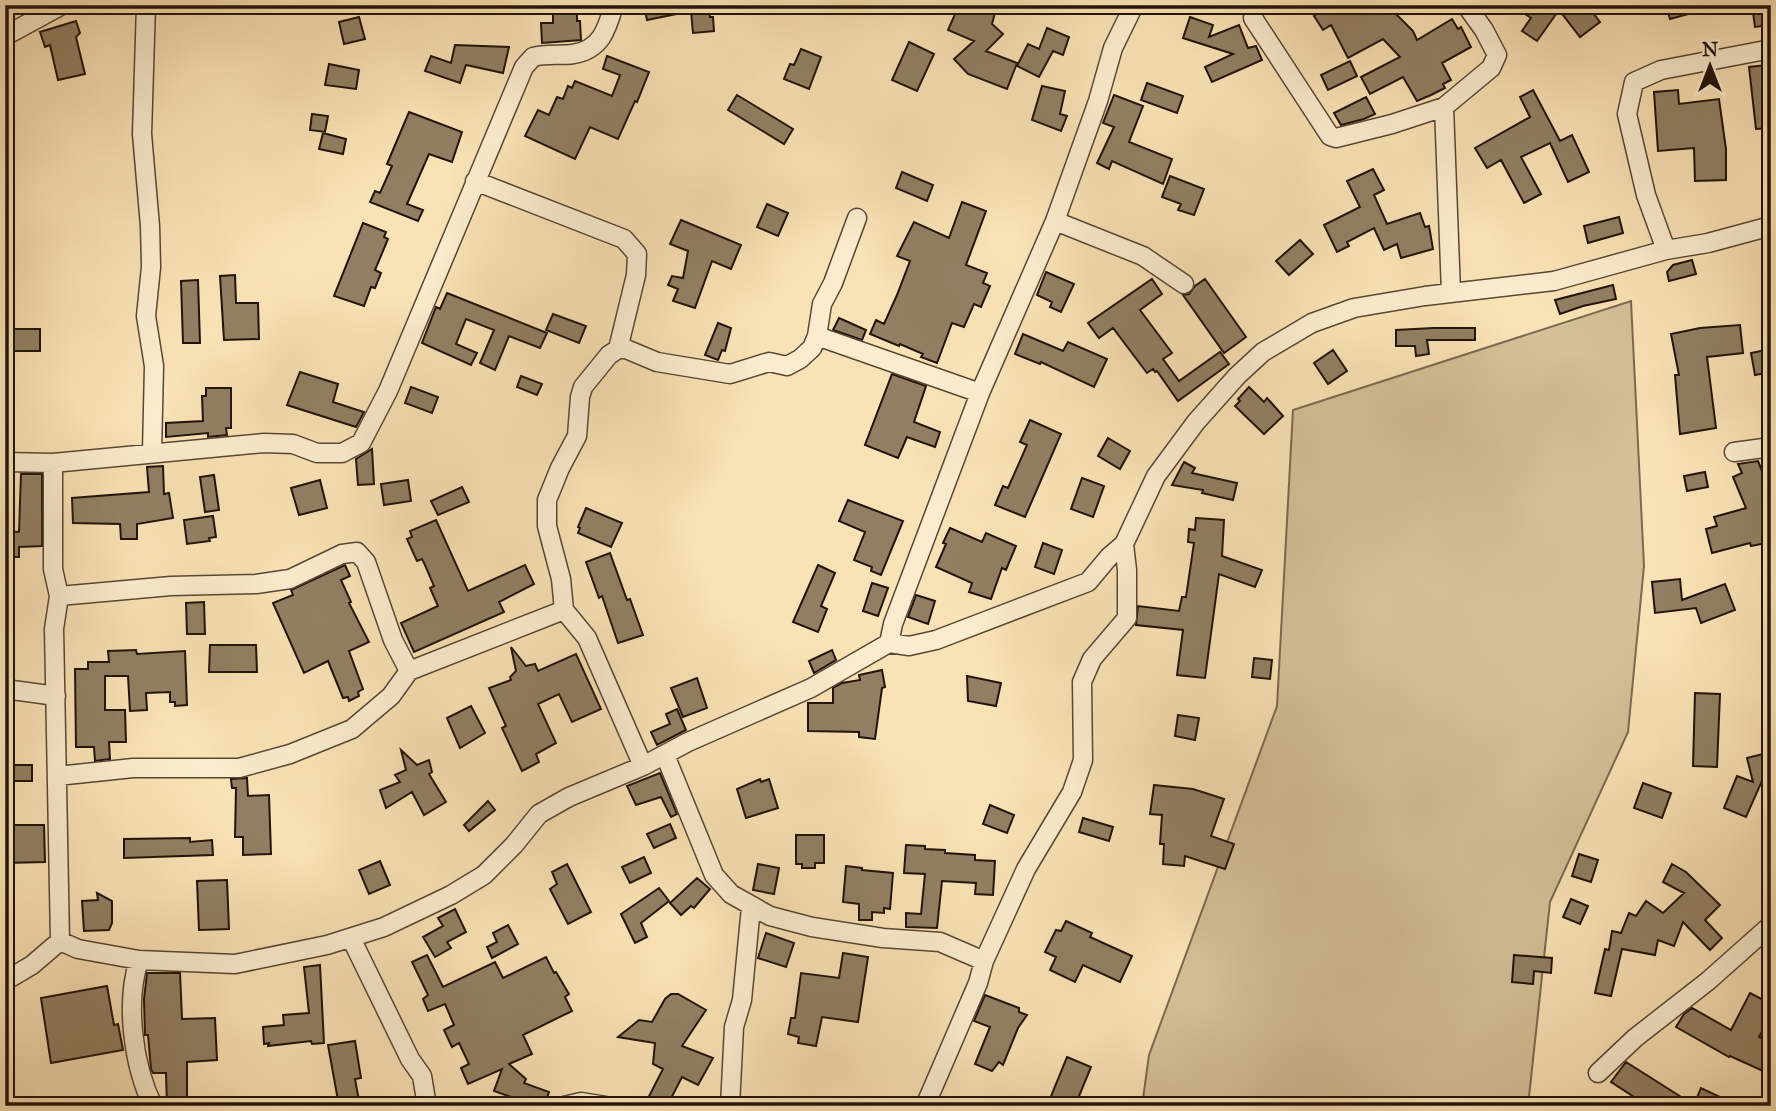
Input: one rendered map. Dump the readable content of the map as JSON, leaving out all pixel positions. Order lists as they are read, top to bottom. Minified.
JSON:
{"north":"top"}
